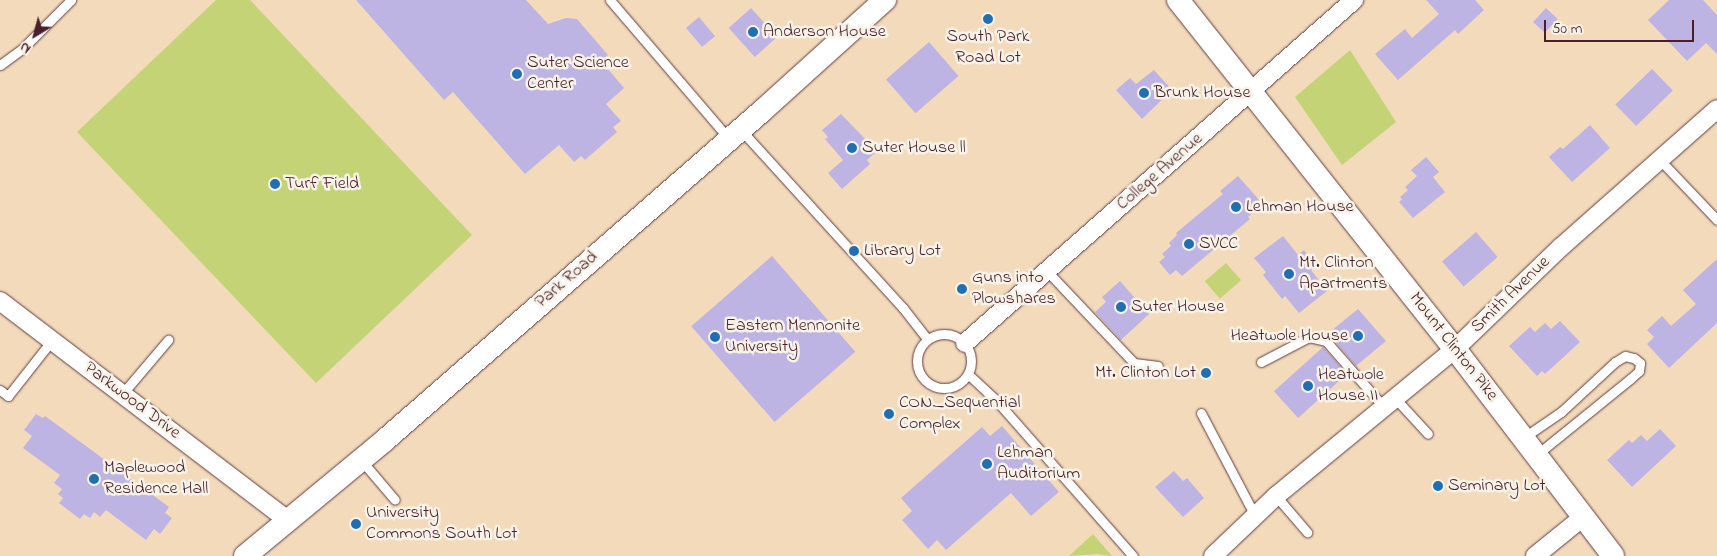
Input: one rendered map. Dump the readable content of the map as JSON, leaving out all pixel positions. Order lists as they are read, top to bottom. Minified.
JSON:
{"streets":{"street":["College Avenue","Park Road","Smith Avenue","Mount Clinton Pike","Parkwood Drive"]},"crossings":[["College Avenue","Mount Clinton Pike"],["Park Road","Parkwood Drive"],["Smith Avenue","Mount Clinton Pike"]],"places":["South Park Road Lot","Anderson House","Suter Science Center","Brunk House","Suter House ll","Turf Field","Lehman House","SVCC","Library Lot","Mt. Clinton Apartments","Guns into Plowshares","Suter House","Heatwole House","Eastern Mennonite University","Mt. Clinton Lot","Heatwole House II","CON_Sequential Complex","Lehman Auditorium","Maplewood Residence Hall","Seminary Lot","University Commons South Lot"],"scale_bar":"50 m","north":"bottom left"}
